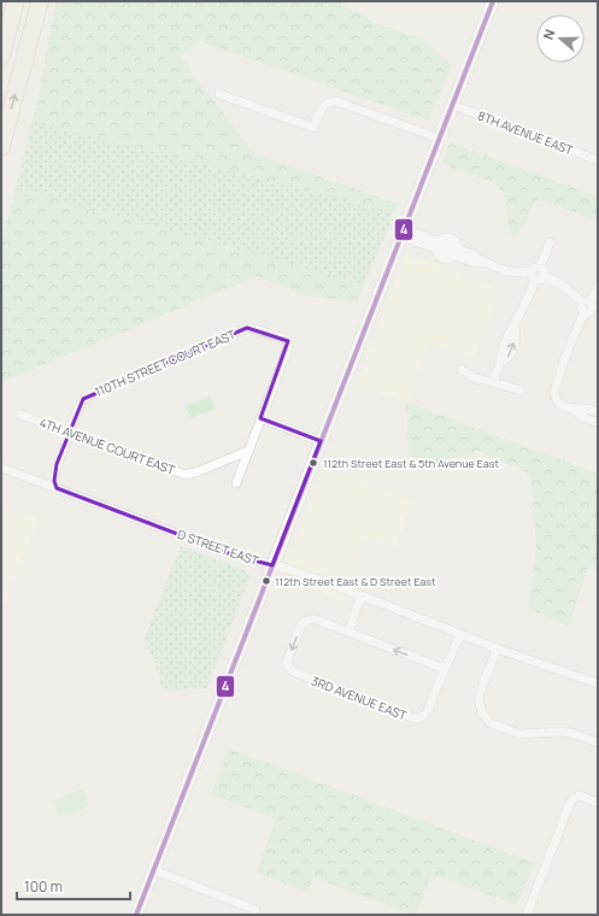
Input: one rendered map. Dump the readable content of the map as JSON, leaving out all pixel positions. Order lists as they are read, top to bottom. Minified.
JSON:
{"streets":{"street":["8TH AVENUE EAST","110TH STREET COURT EAST","4TH AVENUE COURT EAST","D STREET EAST","3RD AVENUE EAST"]},"crossings":[["110TH STREET COURT EAST","4TH AVENUE COURT EAST"],["110TH STREET COURT EAST","D STREET EAST"]],"places":["112th Street East & 5th Avenue East","112th Street East & D Street East"],"lines":["transit line 4"],"scale_bar":"100 m","north":"left"}
